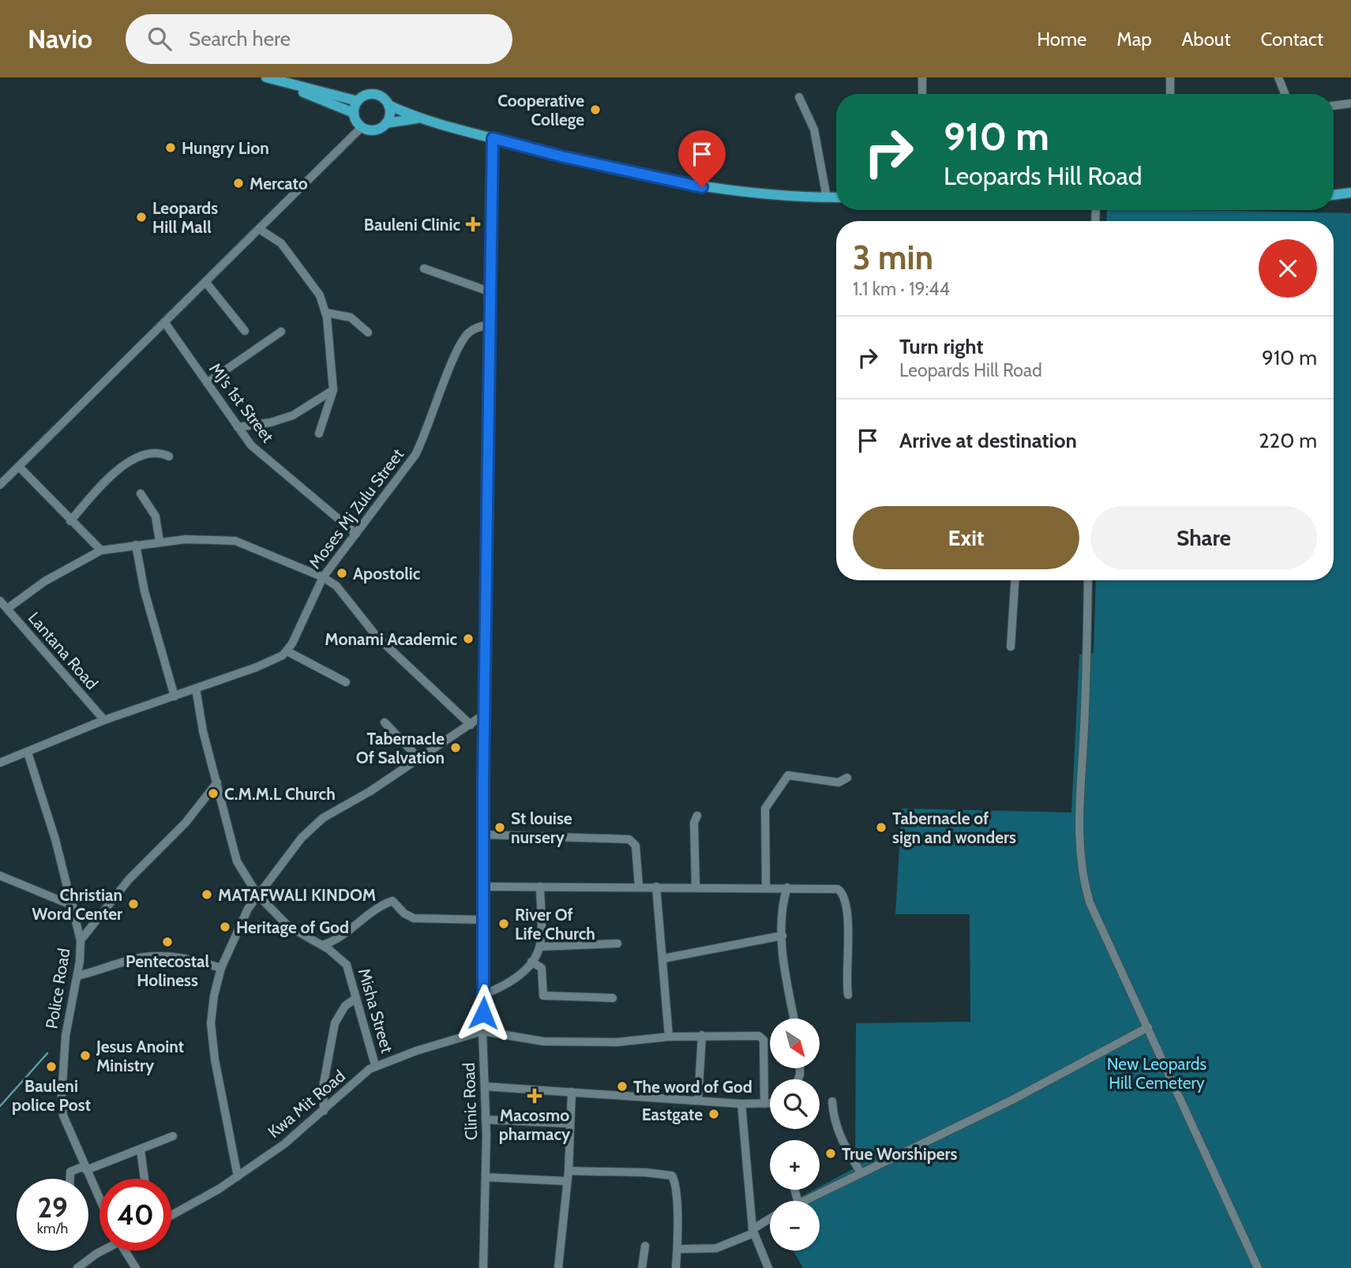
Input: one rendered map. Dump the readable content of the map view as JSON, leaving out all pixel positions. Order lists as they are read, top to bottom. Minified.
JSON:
{"streets":{"street":["MJ’s 1st Street","Moses Mj Zulu Street","Lantana Road","Police Road","Misha Street","Clinic Road","Kwa Mit Road"]},"crossings":[["MJ’s 1st Street","Moses Mj Zulu Street"],["Moses Mj Zulu Street","Clinic Road"],["Misha Street","Kwa Mit Road"],["Clinic Road","Kwa Mit Road"]],"parks":["New Leopards Hill Cemetery"],"places":{"other":["Cooperative College","Hungry Lion","Mercato","Leopards Hill Mall","Apostolic","Monami Academic","Tabernacle Of Salvation","C.M.M.L Church","St louise nursery","Tabernacle of sign and wonders","MATAFWALI KINDOM","Christian Word Center","River Of Life Church","Heritage of God","Pentecostal Holiness","Jesus Anoint Ministry","Bauleni police Post","The word of God","Eastgate","True Worshipers"],"health":["Bauleni Clinic","Macosmo pharmacy"]},"north":"bottom right","page":{"header":"Navio","search":"Search here","nav":["Home","Map","About","Contact"],"turn":["910 m","Leopards Hill Road"],"heading":["3 min","1.1 km · 19:44"],"list":[{"name":"Turn right","note":"Leopards Hill Road","value":"910 m"},{"name":"Arrive at destination","value":"220 m"}],"buttons":["Exit","Share"],"map_buttons":["+","−"],"speed":"29 km/h","limit":"40"}}
